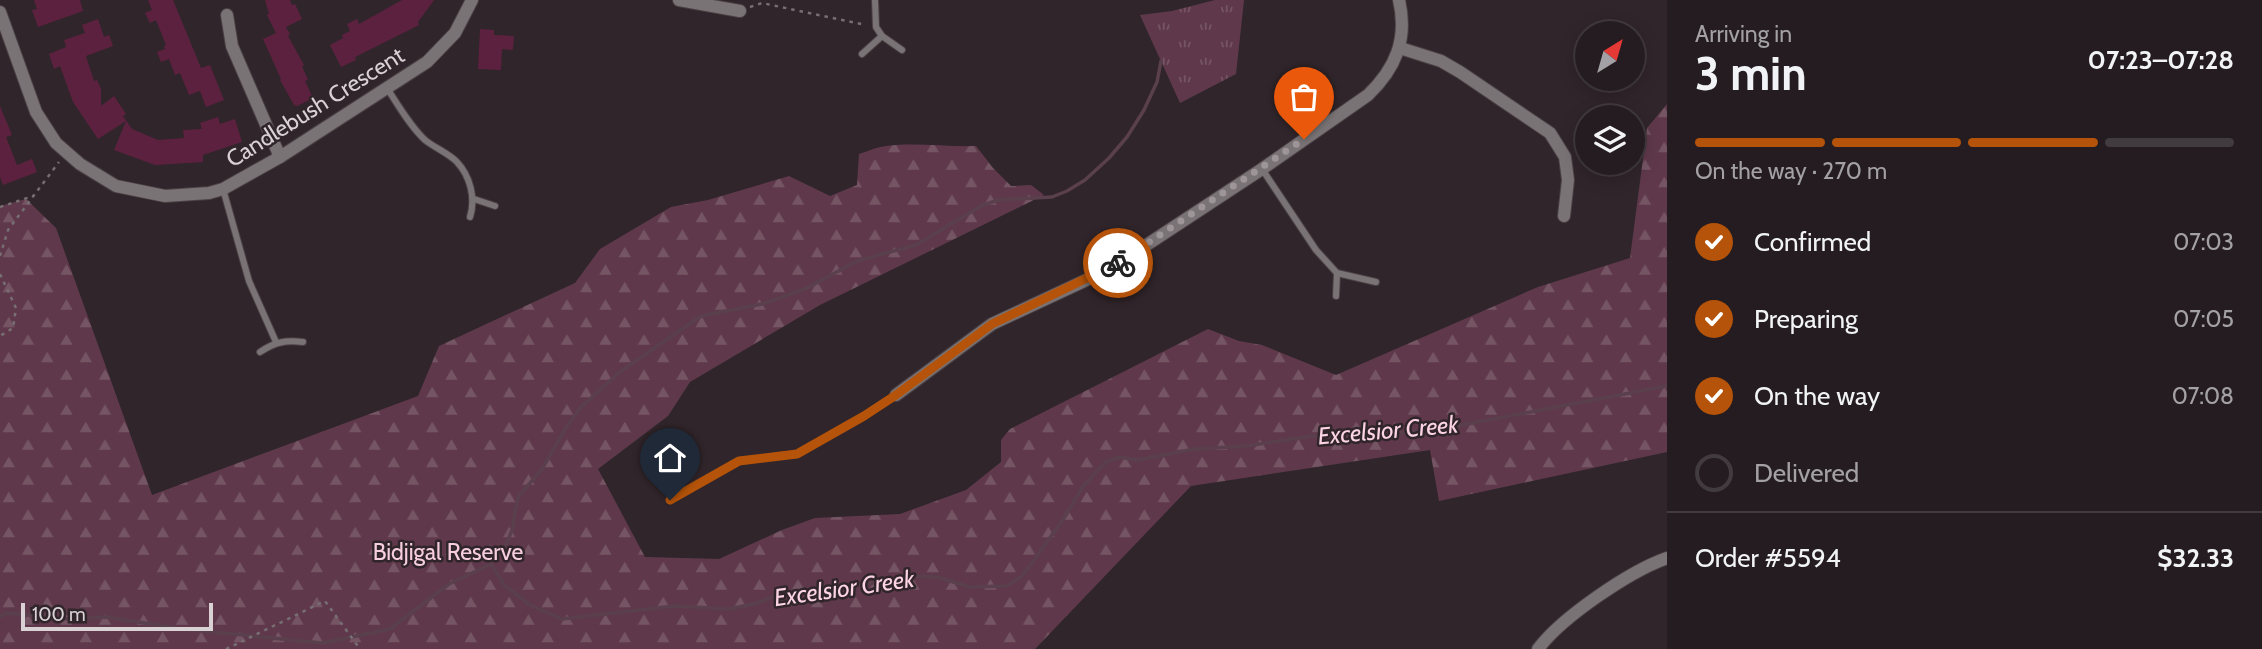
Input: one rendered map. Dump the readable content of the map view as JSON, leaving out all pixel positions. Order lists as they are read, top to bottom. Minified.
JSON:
{"streets":{"street":["Candlebush Crescent"]},"water":["Excelsior Creek"],"parks":["Bidjigal Reserve"],"scale_bar":"100 m","north":"top right","page":{"heading":["3 min","Arriving in","07:23–07:28"],"panel":["Order #5594","$32.33"],"bar":"On the way · 270 m","list":[["Confirmed","07:03"],["Preparing","07:05"],["On the way","07:08"],"Delivered"],"scale":"100 m"}}
